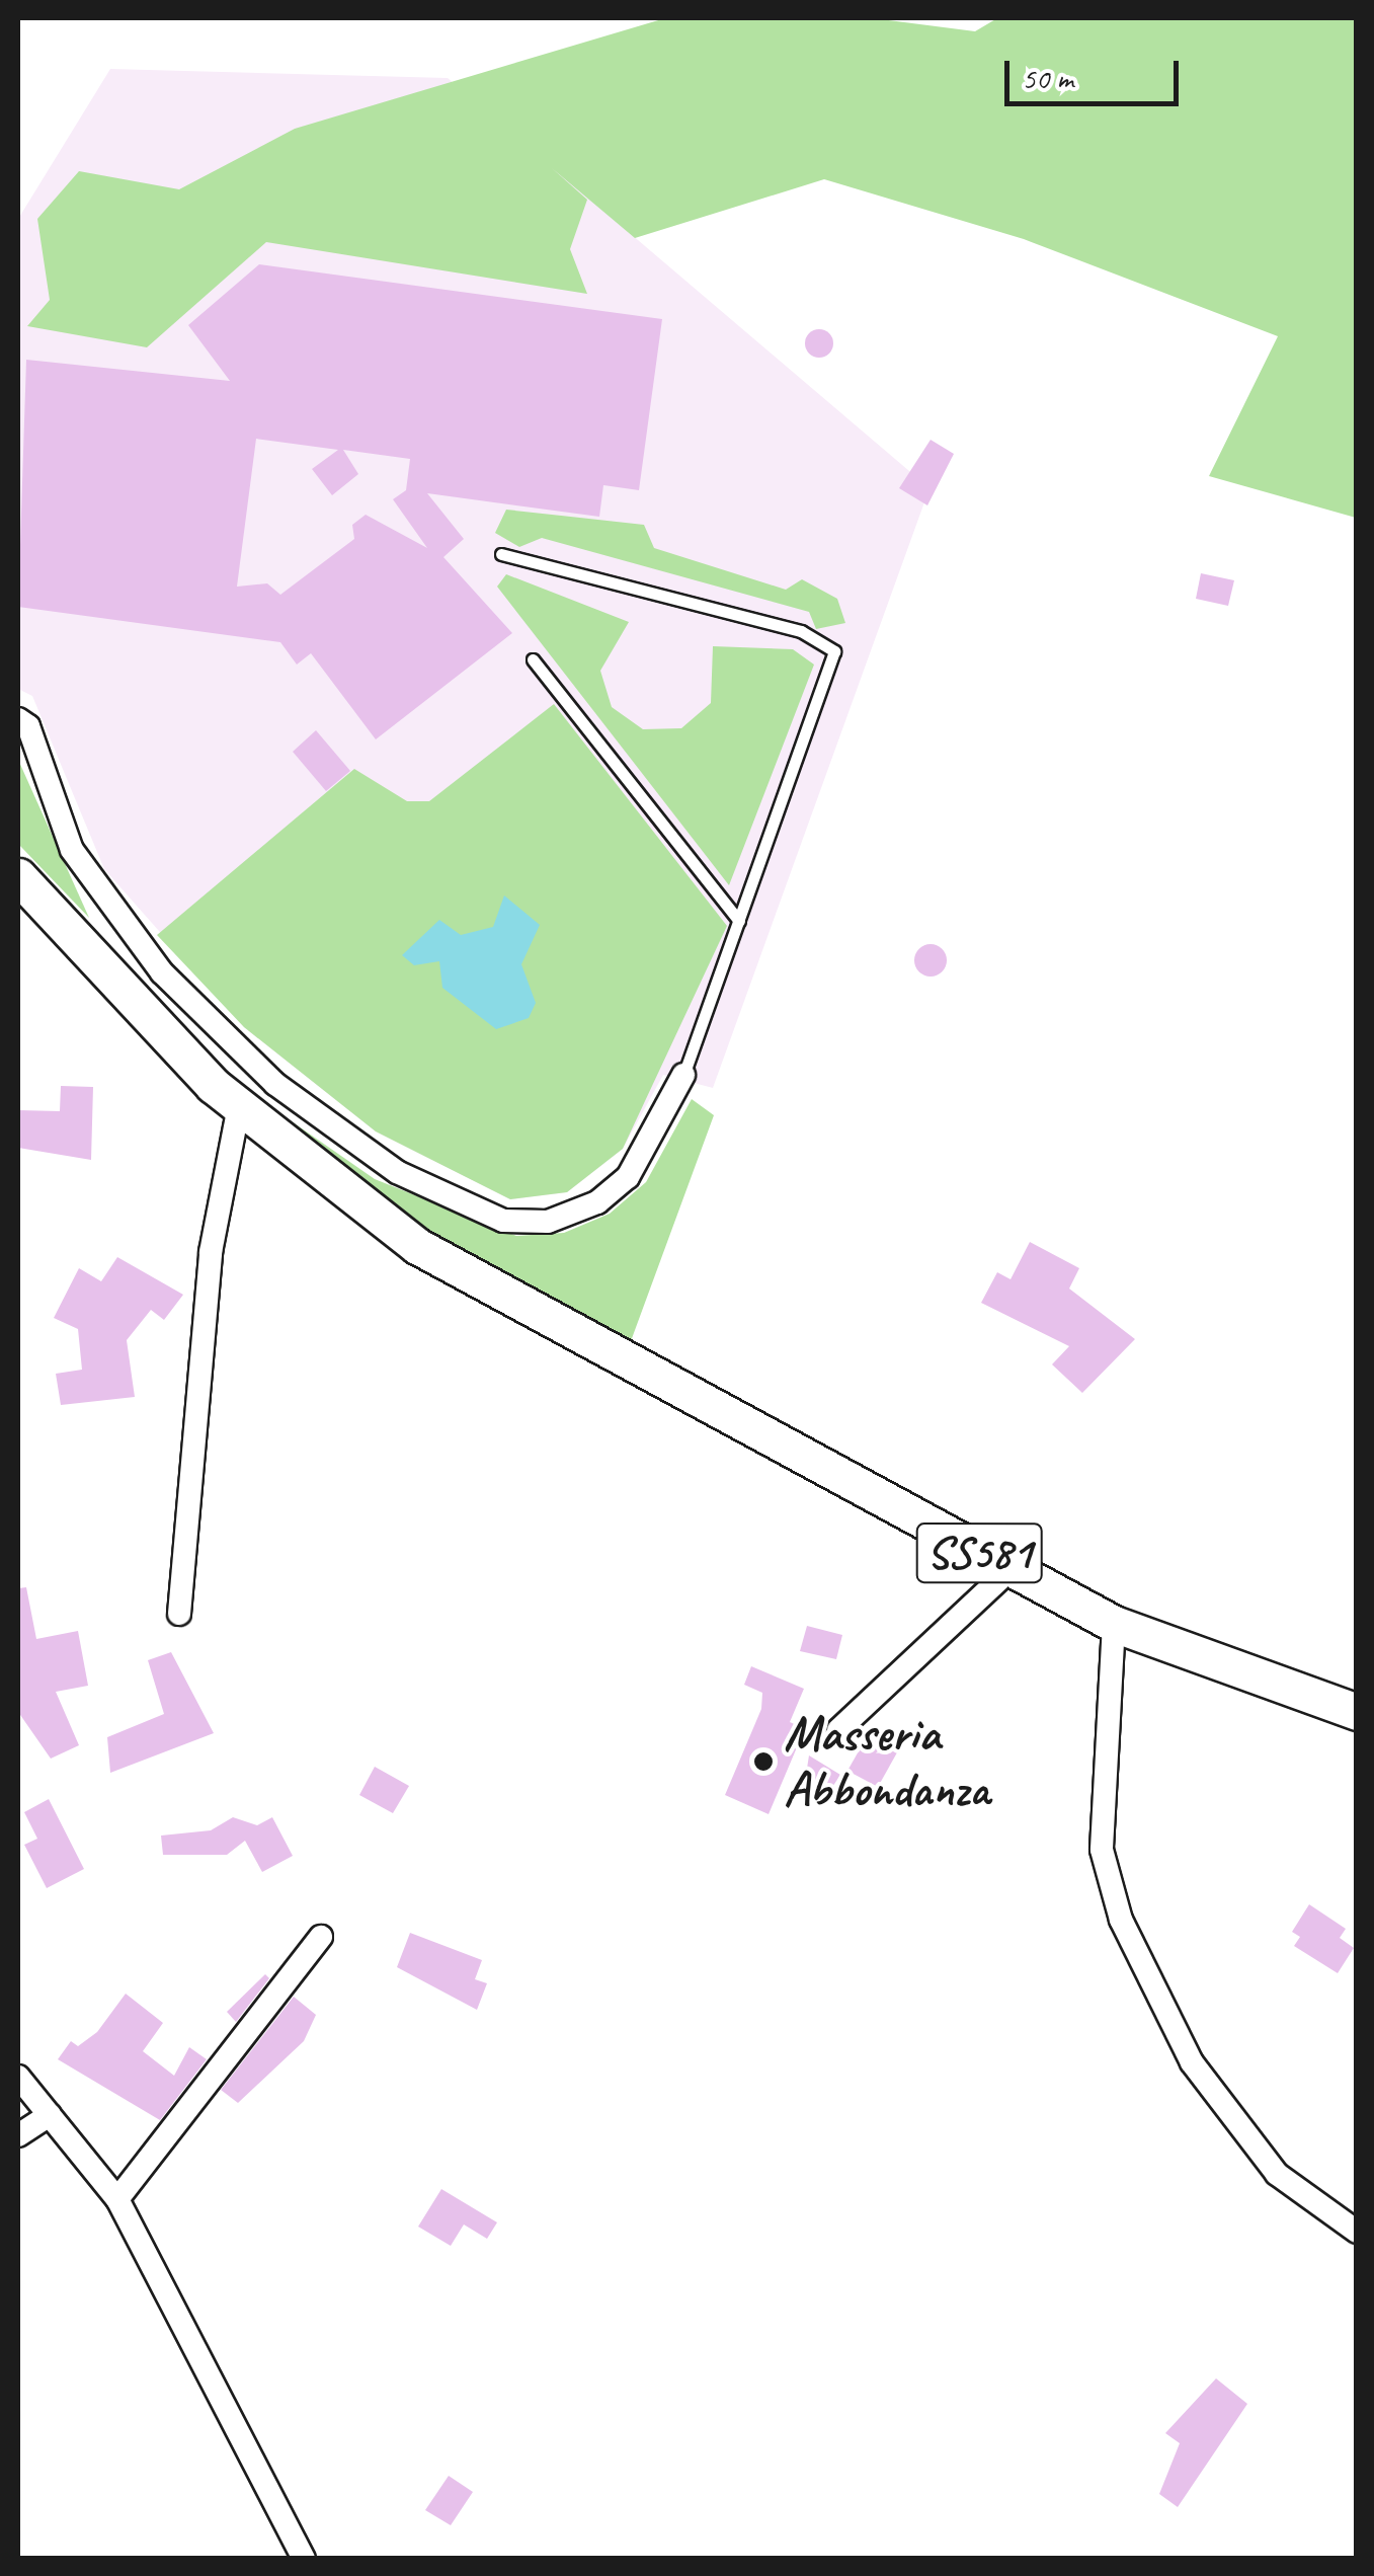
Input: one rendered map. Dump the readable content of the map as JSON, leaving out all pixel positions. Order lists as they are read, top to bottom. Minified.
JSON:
{"streets":{"main road":["SS581"]},"places":["Masseria Abbondanza"],"scale_bar":"50 m"}
